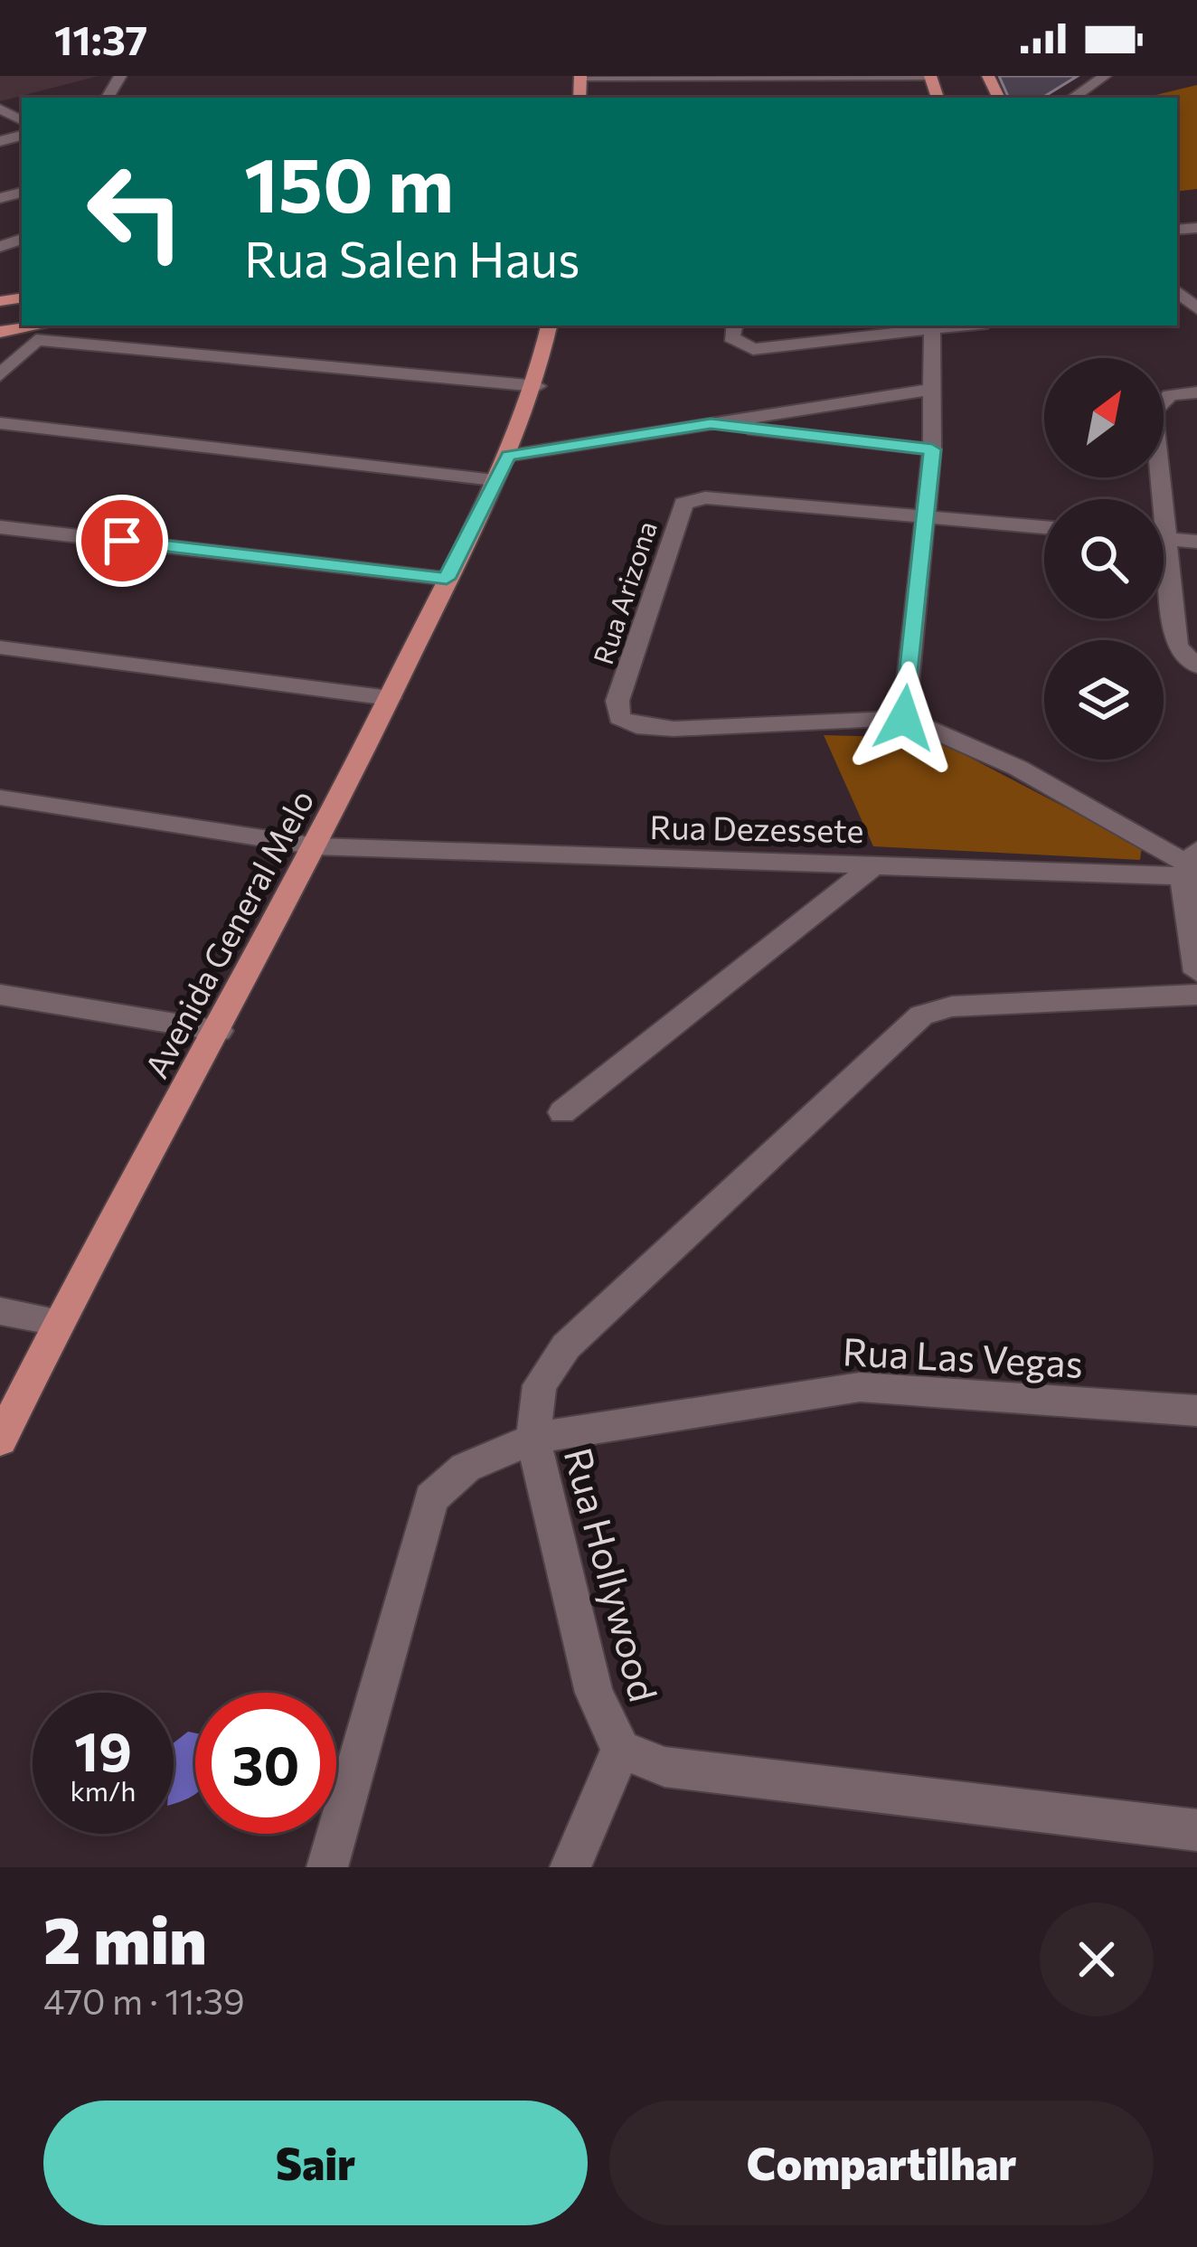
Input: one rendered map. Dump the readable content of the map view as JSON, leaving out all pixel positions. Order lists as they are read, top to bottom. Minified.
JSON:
{"streets":{"main road":["Avenida General Melo"],"street":["Rua Arizona","Rua Dezessete","Rua Las Vegas","Rua Hollywood"]},"crossings":[["Rua Dezessete","Avenida General Melo"],["Rua Las Vegas","Rua Hollywood"]],"north":"top right","page":{"status":"11:37","turn":["150 m","Rua Salen Haus"],"speed":"19 km/h","limit":"30","heading":["2 min","470 m · 11:39"],"buttons":["Sair","Compartilhar"]}}
